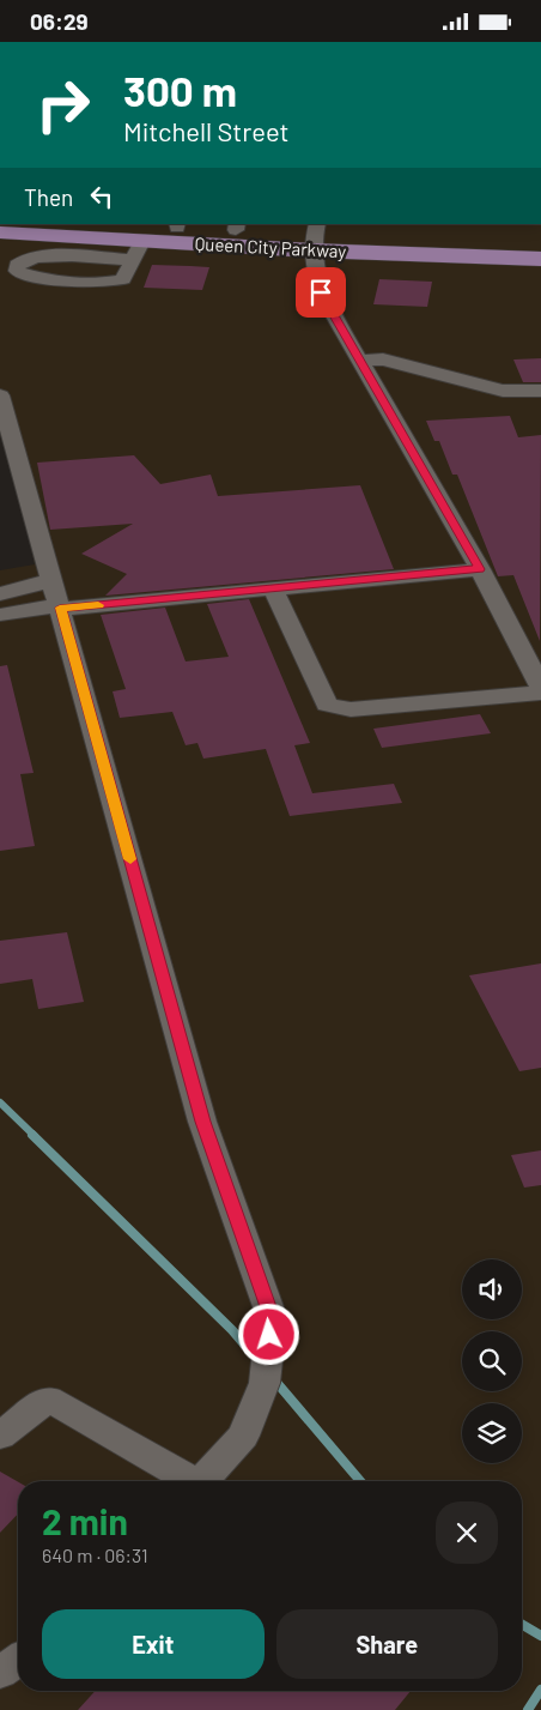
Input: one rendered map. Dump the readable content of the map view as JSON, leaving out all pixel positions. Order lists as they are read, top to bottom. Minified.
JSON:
{"streets":{"main road":["Queen City Parkway"]},"page":{"status":"06:29","turn":["300 m","Mitchell Street"],"then":"Then","heading":["2 min","640 m · 06:31"],"buttons":["Exit","Share"]}}
